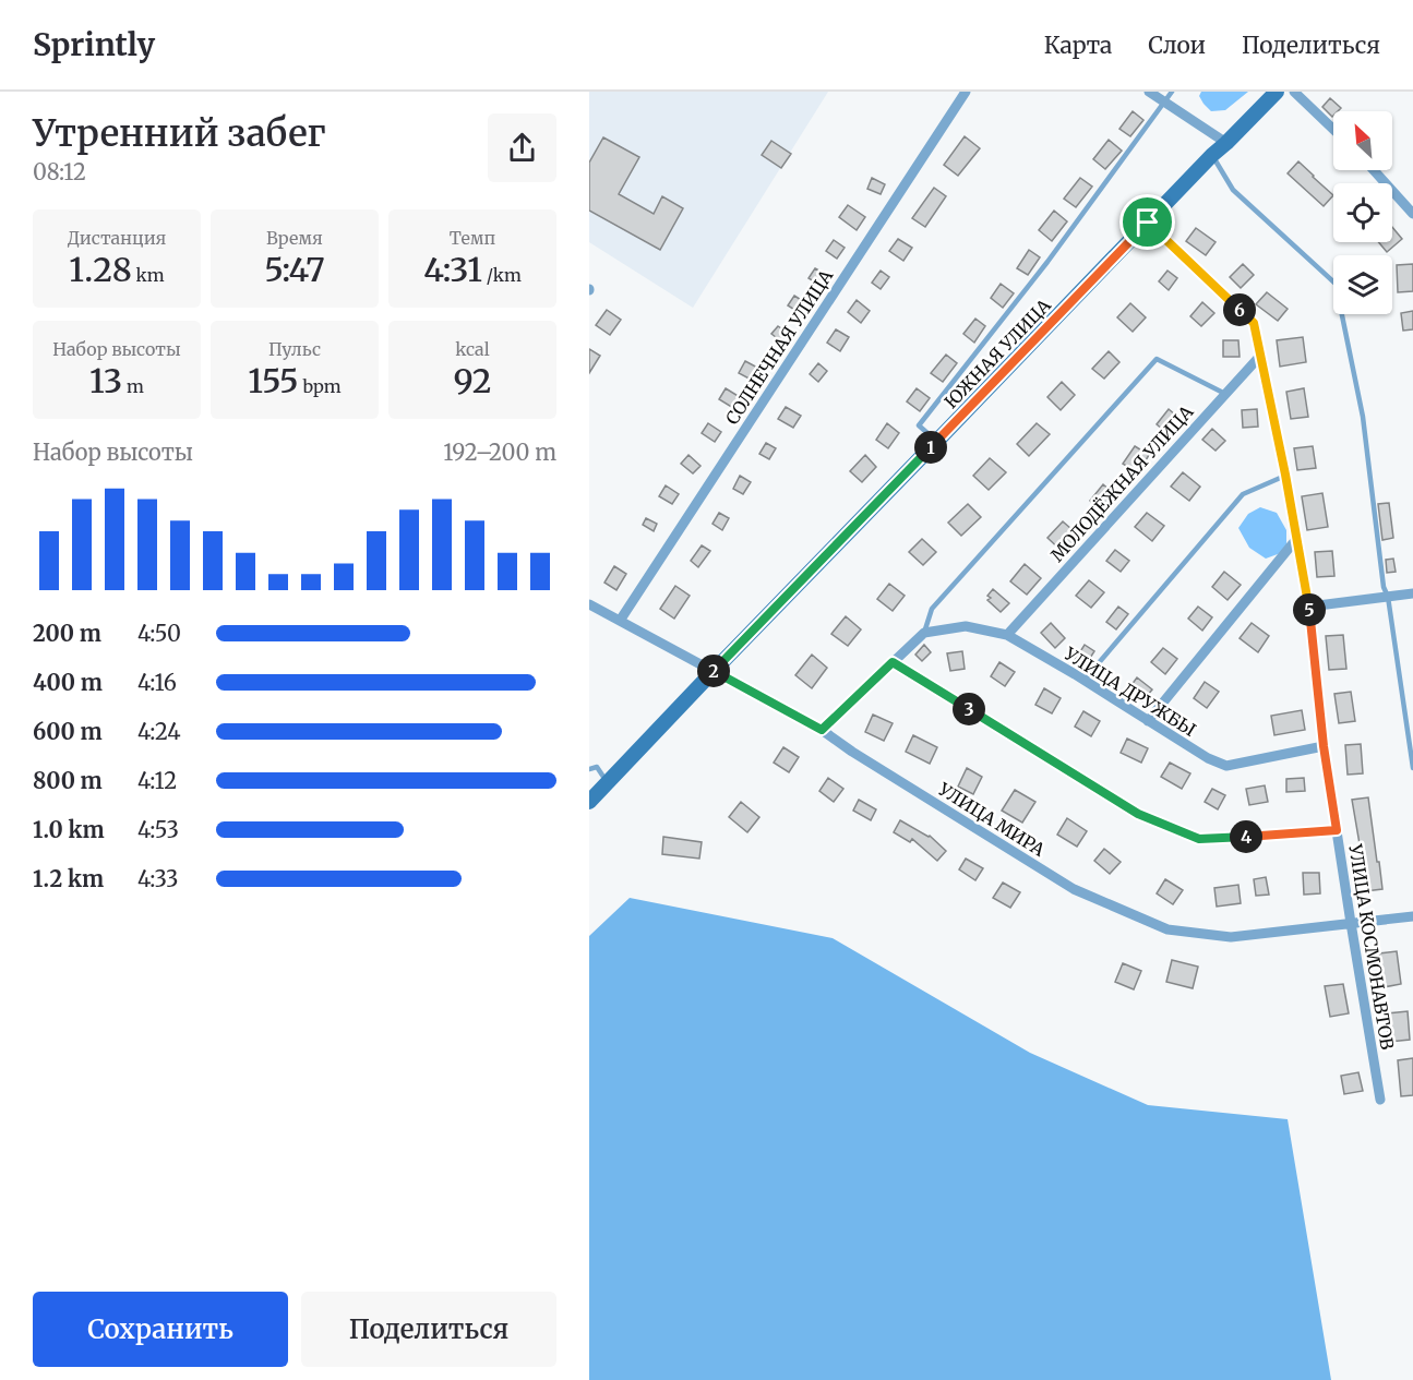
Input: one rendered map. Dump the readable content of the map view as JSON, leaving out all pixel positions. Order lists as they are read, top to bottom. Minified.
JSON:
{"streets":{"main road":["ЮЖНАЯ УЛИЦА"],"street":["СОЛНЕЧНАЯ УЛИЦА","МОЛОДЁЖНАЯ УЛИЦА","УЛИЦА ДРУЖБЫ","УЛИЦА МИРА","УЛИЦА КОСМОНАВТОВ"]},"crossings":[["СОЛНЕЧНАЯ УЛИЦА","УЛИЦА МИРА"],["ЮЖНАЯ УЛИЦА","УЛИЦА МИРА"],["ЮЖНАЯ УЛИЦА","УЛИЦА КОСМОНАВТОВ"],["МОЛОДЁЖНАЯ УЛИЦА","УЛИЦА ДРУЖБЫ"],["МОЛОДЁЖНАЯ УЛИЦА","УЛИЦА КОСМОНАВТОВ"],["УЛИЦА ДРУЖБЫ","УЛИЦА КОСМОНАВТОВ"],["УЛИЦА МИРА","УЛИЦА КОСМОНАВТОВ"]],"north":"top left","page":{"header":"Sprintly","nav":["Карта","Слои","Поделиться"],"heading":["Утренний забег","08:12"],"stats":[["Дистанция","1.28 km"],["Время","5:47"],["Темп","4:31 /km"],["Набор высоты","13 m"],["Пульс","155 bpm"],["kcal","92"]],"pins":["6","1","5","2","3","4"],"chart":["Набор высоты","192–200 m"],"list":[{"name":"200 m","note":"4:50"},{"name":"400 m","note":"4:16"},{"name":"600 m","note":"4:24"},{"name":"800 m","note":"4:12"},{"name":"1.0 km","note":"4:53"},{"name":"1.2 km","note":"4:33"}],"buttons":["Сохранить","Поделиться"]}}
